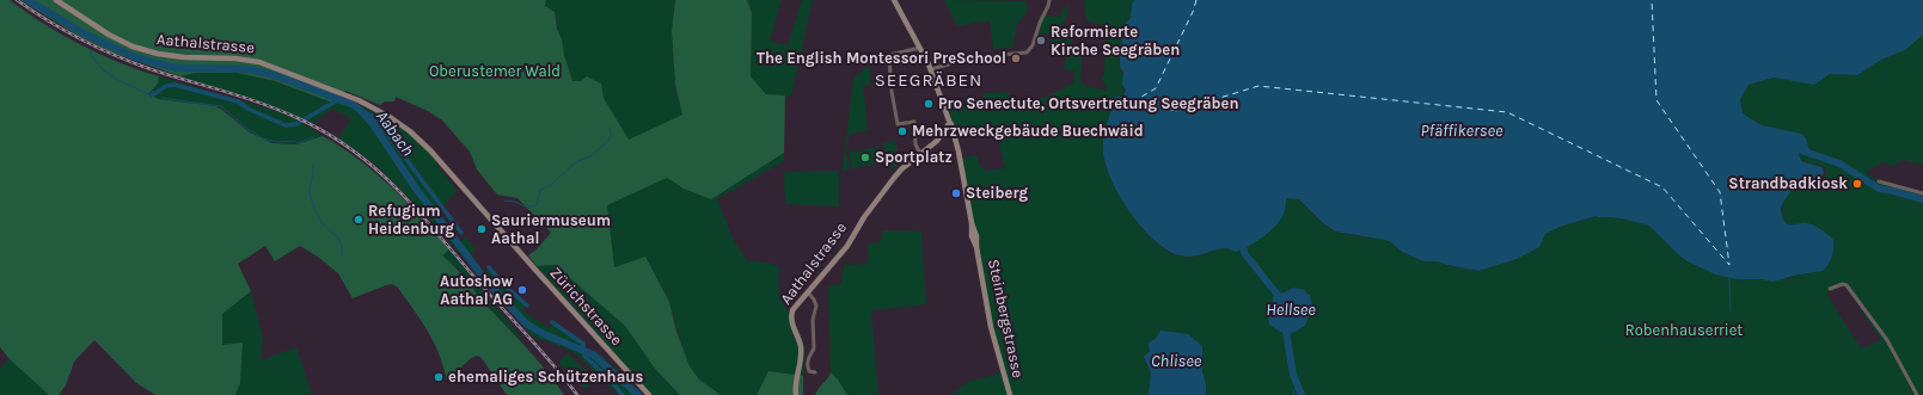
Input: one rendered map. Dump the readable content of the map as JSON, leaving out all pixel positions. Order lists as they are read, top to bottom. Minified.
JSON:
{"streets":{"street":["Aathalstrasse","Zürichstrasse","Steinbergstrasse"]},"crossings":[["Aathalstrasse","Zürichstrasse"],["Aathalstrasse","Steinbergstrasse"]],"districts":["SEEGRÄBEN"],"water":["Pfäffikersee","Aabach","Hellsee","Chlisee"],"parks":["Oberustemer Wald","Robenhauserriet"],"places":["Reformierte Kirche Seegräben","The English Montessori PreSchool","Pro Senectute, Ortsvertretung Seegräben","Mehrzweckgebäude Buechwäid","Sportplatz","Strandbadkiosk","Steiberg","Refugium Heidenburg","Sauriermuseum Aathal","Autoshow Aathal AG","ehemaliges Schützenhaus"]}
